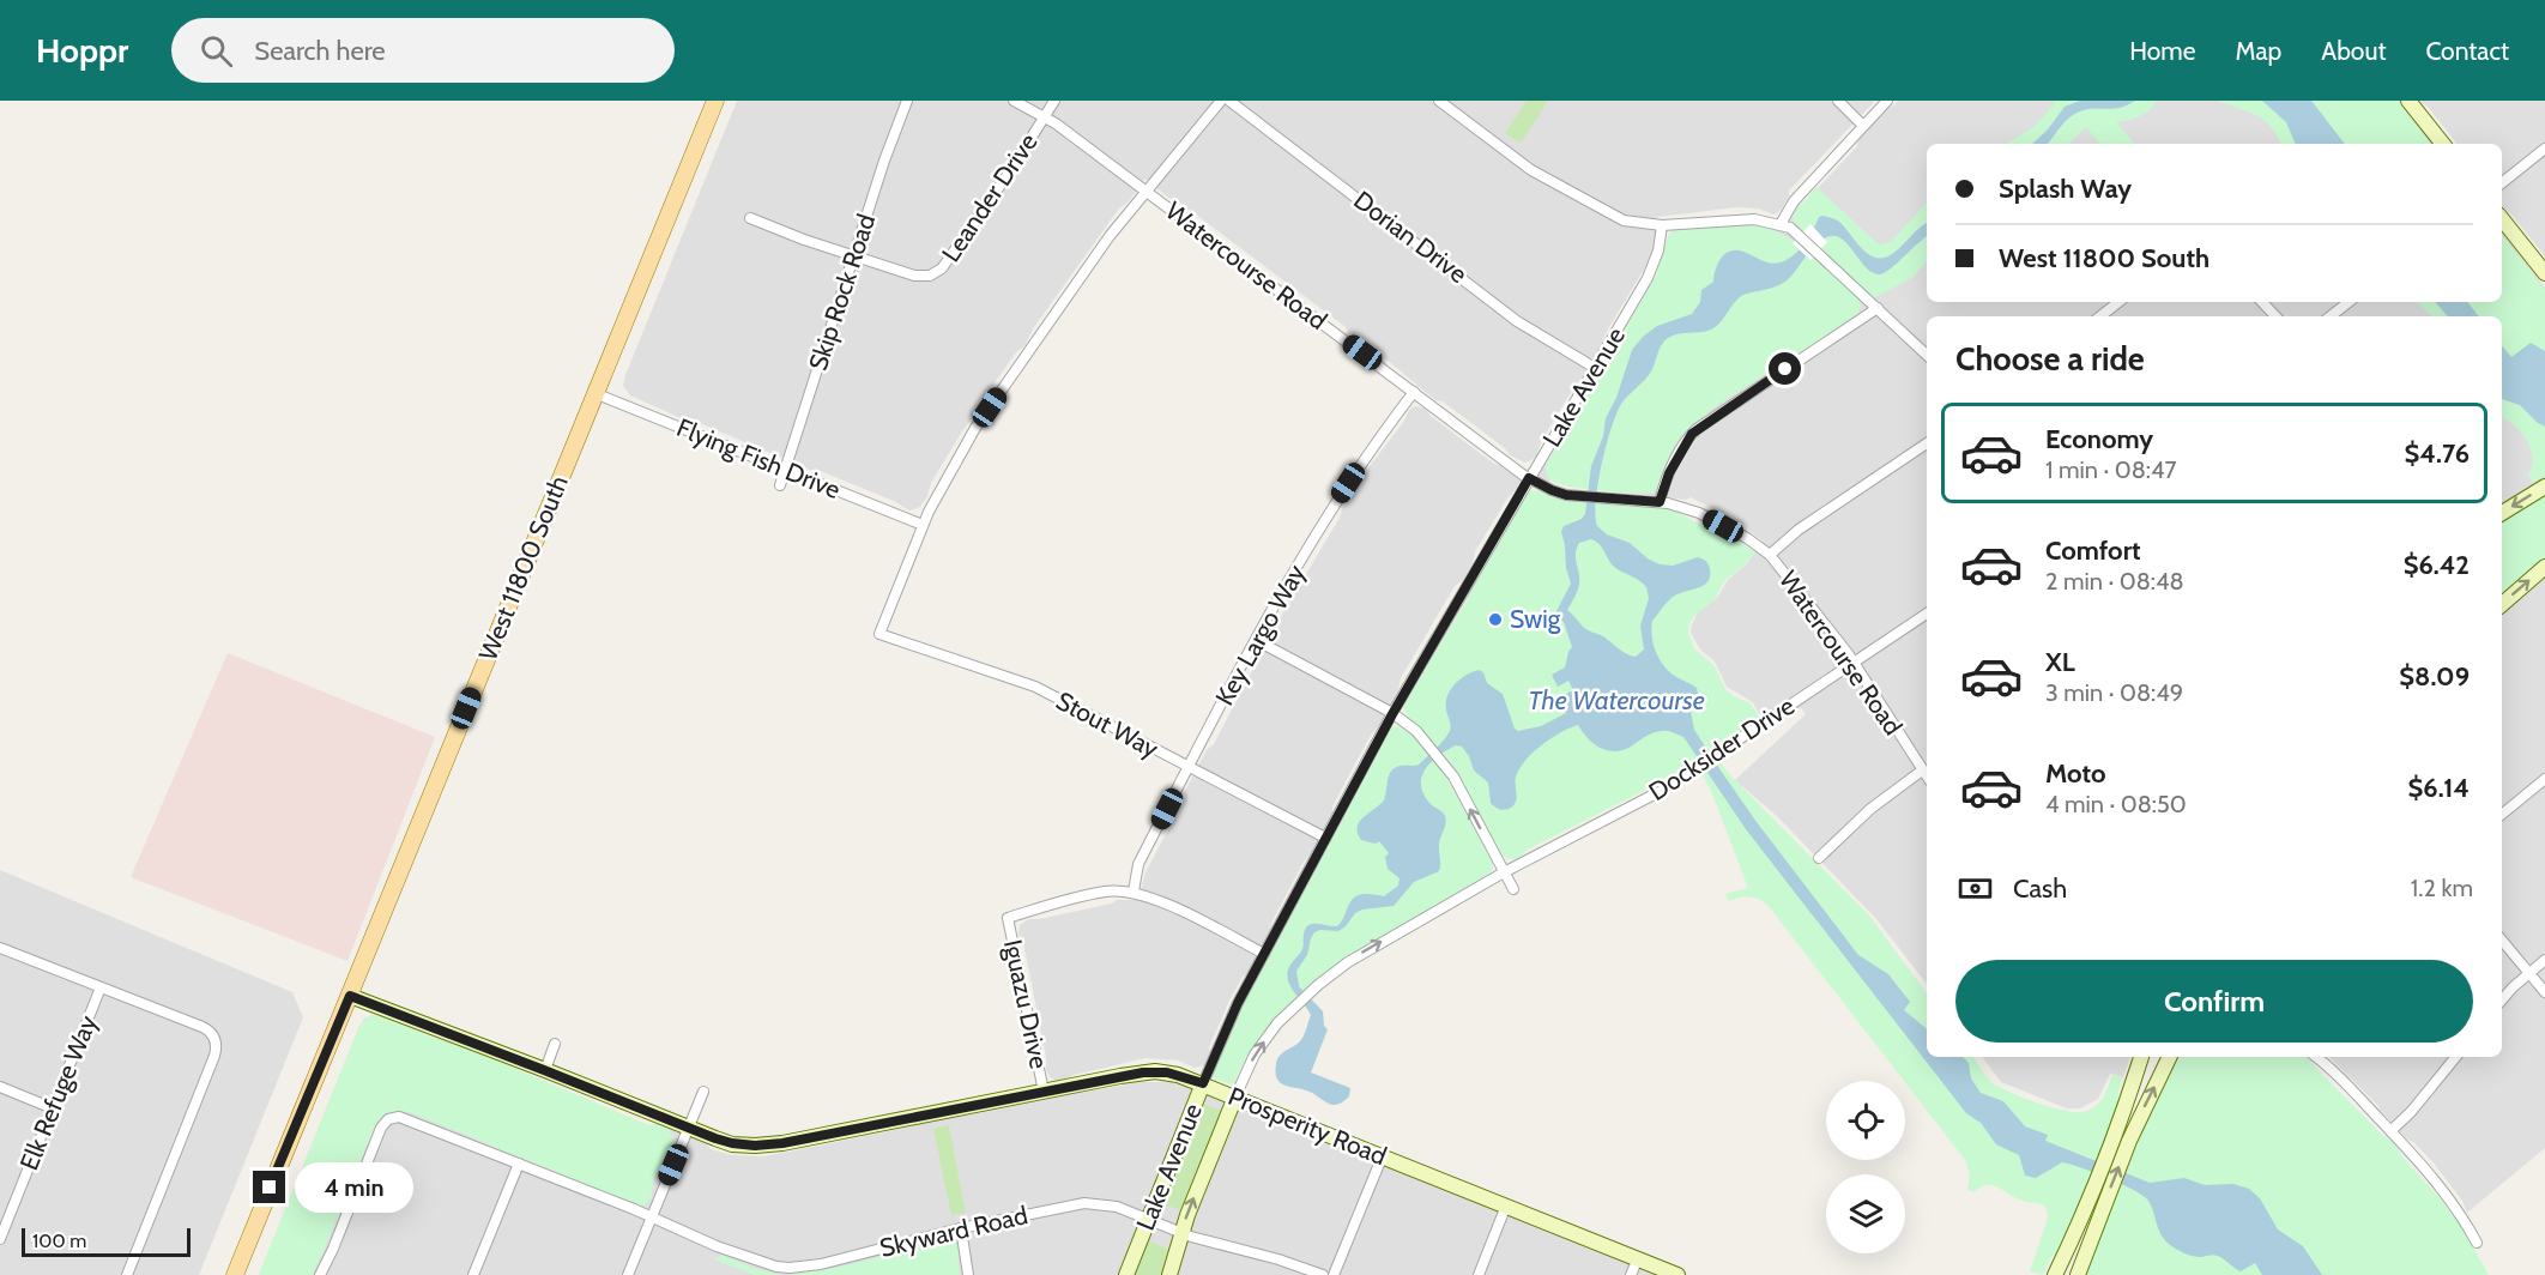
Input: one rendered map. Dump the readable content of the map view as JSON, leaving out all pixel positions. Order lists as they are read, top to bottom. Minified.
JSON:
{"streets":{"main road":["West 11800 South"],"street":["Leander Drive","Dorian Drive","Watercourse Road","Skip Rock Road","Lake Avenue","Flying Fish Drive","Key Largo Way","Stout Way","Docksider Drive","Iguazu Drive","Elk Refuge Way","Prosperity Road","Skyward Road"]},"crossings":[["Leander Drive","Watercourse Road"],["Leander Drive","Skip Rock Road"],["Dorian Drive","Lake Avenue"],["Watercourse Road","Lake Avenue"],["Watercourse Road","Key Largo Way"],["Watercourse Road","Docksider Drive"],["Skip Rock Road","Flying Fish Drive"],["Lake Avenue","Stout Way"],["Lake Avenue","Docksider Drive"],["Lake Avenue","Prosperity Road"],["Lake Avenue","Skyward Road"],["Flying Fish Drive","West 11800 South"],["Flying Fish Drive","Stout Way"],["West 11800 South","Prosperity Road"],["Key Largo Way","Stout Way"],["Key Largo Way","Iguazu Drive"],["Iguazu Drive","Prosperity Road"]],"water":["The Watercourse"],"places":["Swig"],"scale_bar":"100 m","page":{"header":"Hoppr","search":"Search here","nav":["Home","Map","About","Contact"],"banner":["Splash Way","West 11800 South"],"heading":"Choose a ride","list":[{"name":"Economy","note":"1 min · 08:47","value":"$4.76"},{"name":"Comfort","note":"2 min · 08:48","value":"$6.42"},{"name":"XL","note":"3 min · 08:49","value":"$8.09"},{"name":"Moto","note":"4 min · 08:50","value":"$6.14"}],"pay":["Cash","1.2 km"],"buttons":"Confirm","bubble":"4 min","scale":"100 m"}}
